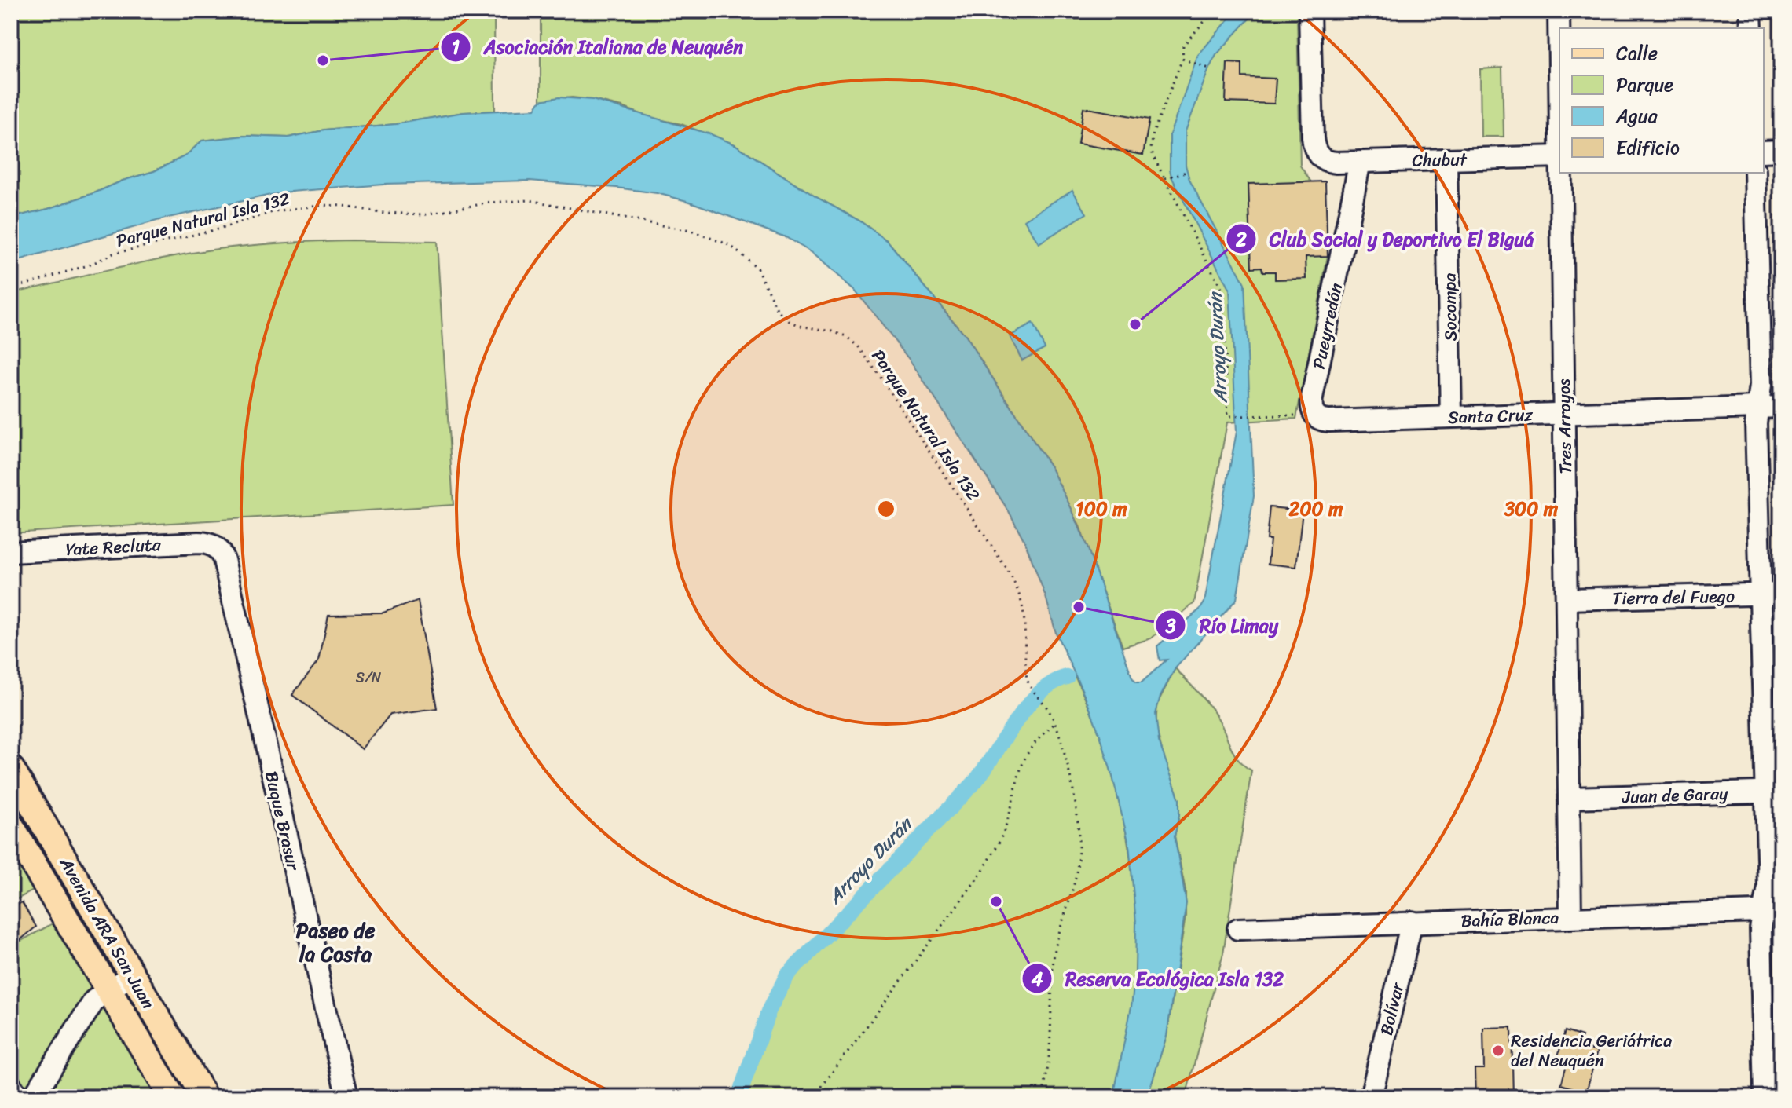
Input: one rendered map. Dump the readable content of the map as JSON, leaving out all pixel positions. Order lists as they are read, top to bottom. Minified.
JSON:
{"streets":{"main road":["Avenida ARA San Juan"],"street":["Chubut","Socompa","Pueyrredón","Santa Cruz","Tres Arroyos","Yate Recluta","Tierra del Fuego","Juan de Garay","Buque Brasur","Bahía Blanca","Bolívar"],"path":["Parque Natural Isla 132"]},"crossings":[["Chubut","Socompa"],["Chubut","Pueyrredón"],["Socompa","Santa Cruz"],["Pueyrredón","Santa Cruz"],["Santa Cruz","Tres Arroyos"],["Tres Arroyos","Tierra del Fuego"],["Tres Arroyos","Juan de Garay"],["Tres Arroyos","Bahía Blanca"],["Yate Recluta","Buque Brasur"],["Bahía Blanca","Bolívar"]],"districts":["Paseo de la Costa"],"water":["Arroyo Durán"],"places":["Asociación Italiana de Neuquén","Club Social y Deportivo El Biguá","Río Limay","Reserva Ecológica Isla 132","Residencia Geriátrica del Neuquén"],"house_numbers":["S/N"],"legend":["Calle","Parque","Agua","Edificio"],"rings":["100 m","200 m","300 m"]}
